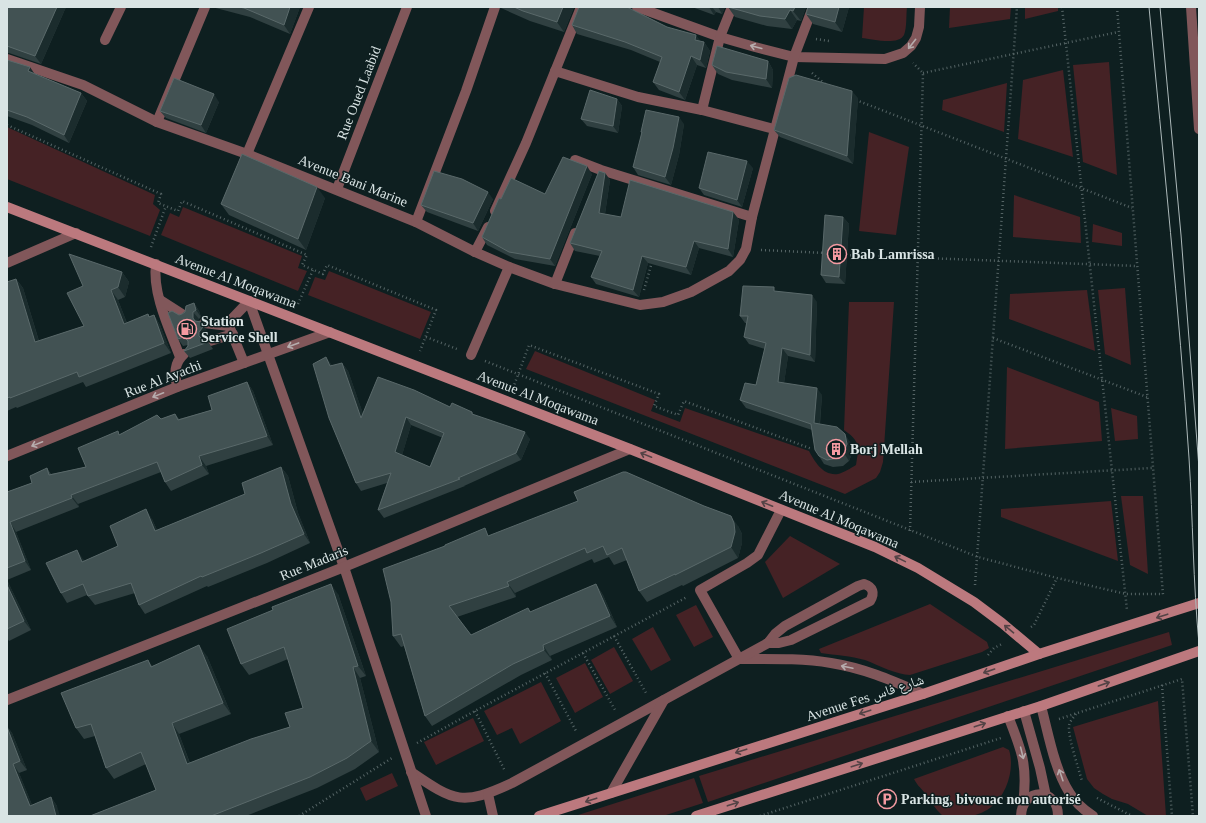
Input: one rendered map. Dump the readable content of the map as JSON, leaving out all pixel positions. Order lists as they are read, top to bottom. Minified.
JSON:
{"streets":{"main road":["Avenue Al Moqawama","Avenue Fes شارع فاس"],"street":["Rue Oued Laabid","Avenue Bani Marine","Rue Al Ayachi","Rue Madaris"]},"crossings":[["Rue Oued Laabid","Avenue Bani Marine"],["Avenue Al Moqawama","Rue Al Ayachi"],["Avenue Al Moqawama","Rue Madaris"],["Avenue Al Moqawama","Avenue Fes شارع فاس"]],"one_way":["Avenue Al Moqawama","Rue Al Ayachi"],"places":{"building":["Bab Lamrissa","Borj Mellah"],"fuel station":["Station Service Shell"],"parking":["Parking, bivouac non autorisé"]}}
